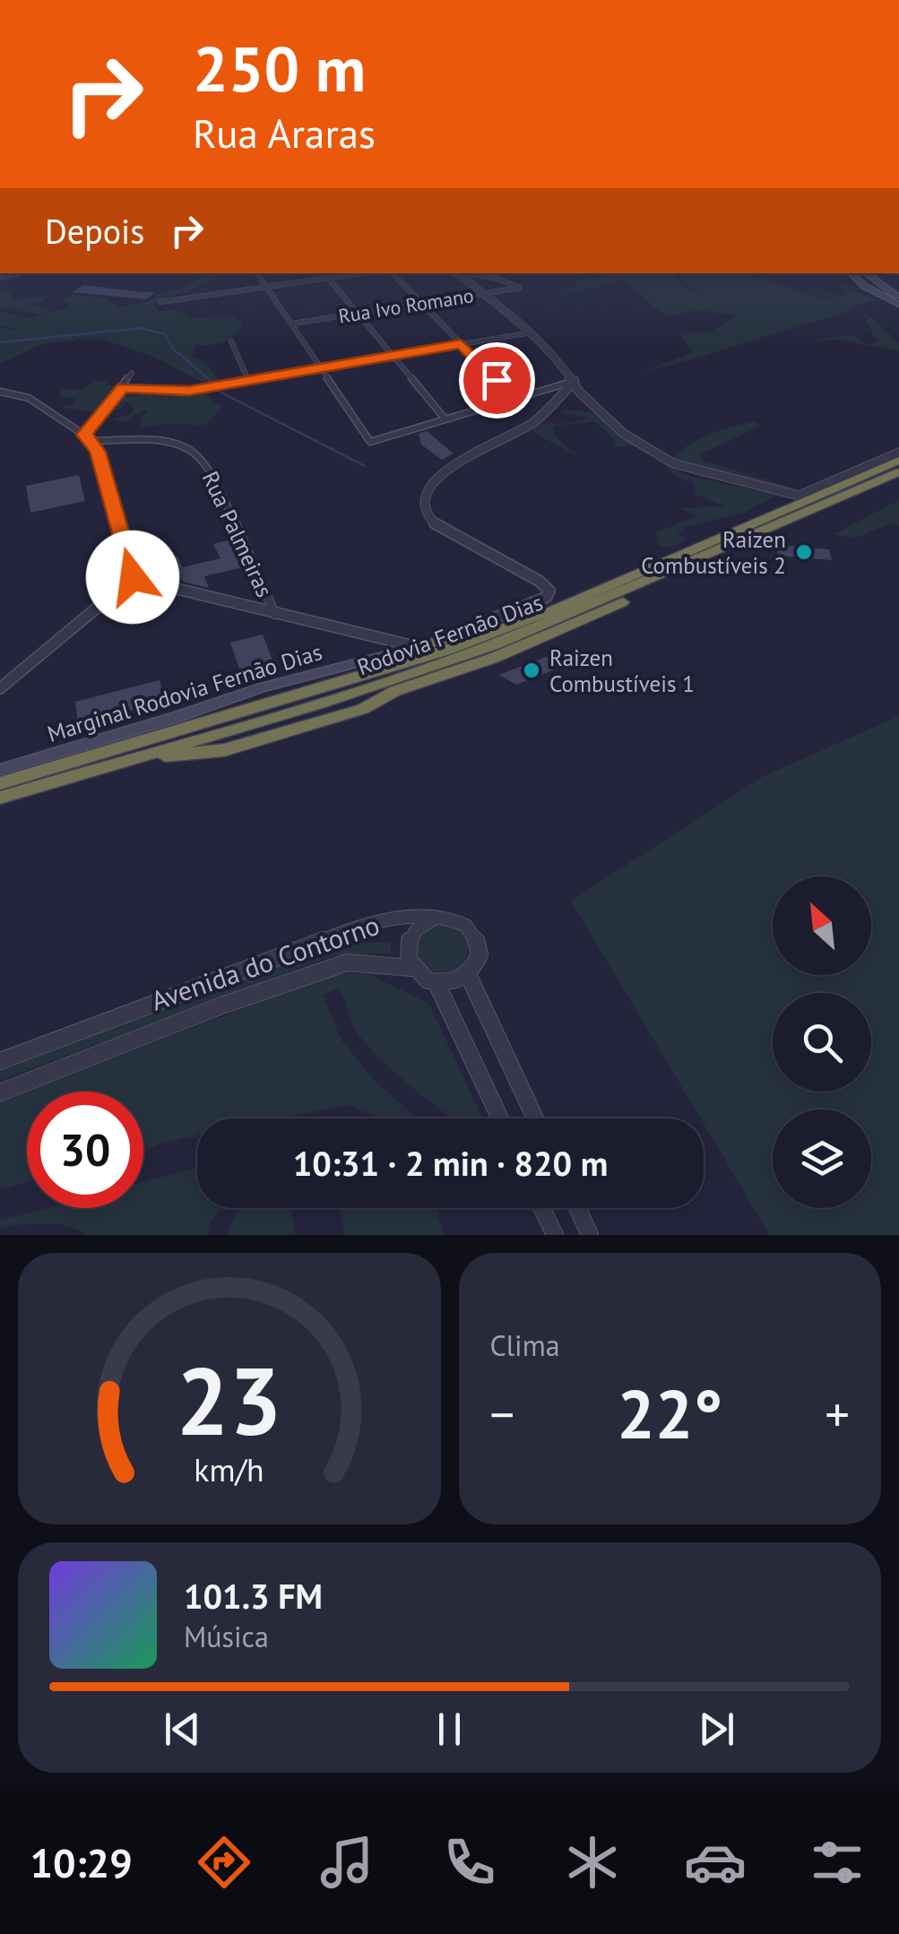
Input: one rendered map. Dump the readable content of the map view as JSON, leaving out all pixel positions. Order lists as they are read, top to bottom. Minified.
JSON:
{"streets":{"highway":["Rodovia Fernão Dias"],"main road":["Marginal Rodovia Fernão Dias"],"street":["Rua Ivo Romano","Rua Palmeiras","Avenida do Contorno"]},"places":["Raizen Combustíveis 2","Raizen Combustíveis 1"],"north":"top left","page":{"turn":["250 m","Rua Araras"],"then":"Depois","limit":"30","trip":"10:31 · 2 min · 820 m","tile":"Clima","heat":["−","22°","+"],"song":["101.3 FM","Música"],"tabs":"10:29","gauge":["23","km/h"]}}
